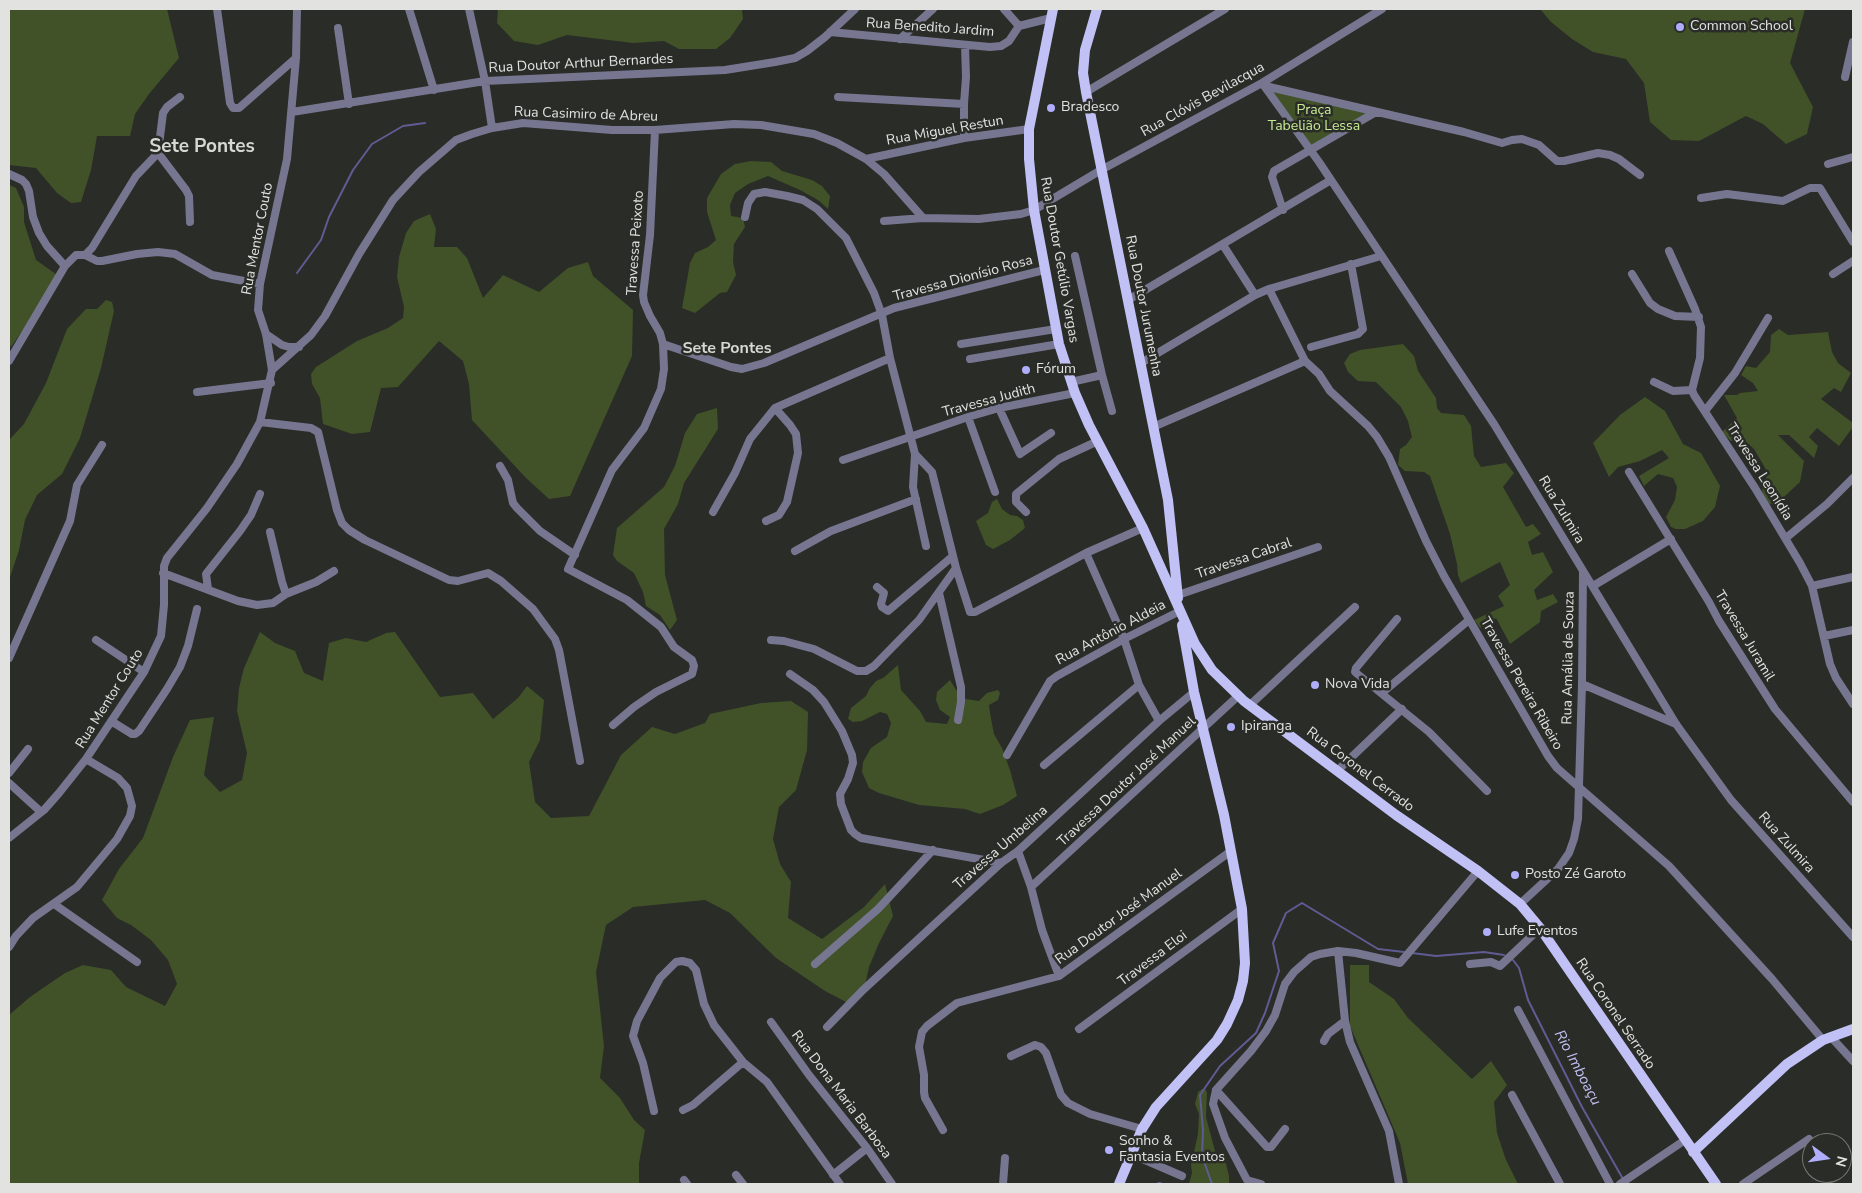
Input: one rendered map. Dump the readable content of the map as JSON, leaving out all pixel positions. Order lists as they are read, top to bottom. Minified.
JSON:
{"streets":{"main road":["Rua Doutor Getúlio Vargas","Rua Doutor Jurumenha","Rua Coronel Cerrado","Rua Coronel Serrado"],"street":["Rua Benedito Jardim","Rua Doutor Arthur Bernardes","Rua Clóvis Bevilacqua","Rua Casimiro de Abreu","Rua Miguel Restun","Rua Mentor Couto","Travessa Peixoto","Travessa Dionísio Rosa","Travessa Judith","Travessa Leonídia","Rua Zulmira","Travessa Cabral","Rua Antônio Aldeia","Travessa Juramil","Rua Amália de Souza","Travessa Pereira Ribeiro","Travessa Doutor José Manuel","Travessa Umbelina","Rua Doutor José Manuel","Travessa Eloi","Rua Dona Maria Barbosa"]},"crossings":[["Rua Benedito Jardim","Rua Doutor Arthur Bernardes"],["Rua Doutor Arthur Bernardes","Rua Mentor Couto"],["Rua Clóvis Bevilacqua","Rua Doutor Getúlio Vargas"],["Rua Clóvis Bevilacqua","Rua Doutor Jurumenha"],["Rua Clóvis Bevilacqua","Rua Zulmira"],["Rua Casimiro de Abreu","Rua Miguel Restun"],["Rua Casimiro de Abreu","Rua Mentor Couto"],["Rua Casimiro de Abreu","Travessa Peixoto"],["Rua Miguel Restun","Rua Doutor Getúlio Vargas"],["Travessa Peixoto","Travessa Dionísio Rosa"],["Rua Doutor Getúlio Vargas","Travessa Dionísio Rosa"],["Rua Doutor Getúlio Vargas","Rua Doutor Jurumenha"],["Rua Doutor Getúlio Vargas","Travessa Judith"],["Rua Doutor Getúlio Vargas","Rua Antônio Aldeia"],["Rua Doutor Getúlio Vargas","Rua Coronel Cerrado"],["Rua Doutor Jurumenha","Travessa Cabral"],["Rua Doutor Jurumenha","Rua Antônio Aldeia"],["Rua Doutor Jurumenha","Rua Coronel Cerrado"],["Rua Zulmira","Rua Amália de Souza"],["Rua Antônio Aldeia","Rua Coronel Cerrado"],["Rua Amália de Souza","Travessa Pereira Ribeiro"],["Rua Amália de Souza","Rua Coronel Serrado"],["Rua Coronel Cerrado","Travessa Doutor José Manuel"],["Rua Coronel Cerrado","Rua Coronel Serrado"]],"districts":["Sete Pontes","Sete Pontes"],"water":["Rio Imboaçu"],"parks":["Praça Tabelião Lessa"],"places":["Common School","Bradesco","Fórum","Nova Vida","Ipiranga","Posto Zé Garoto","Lufe Eventos","Sonho & Fantasia Eventos"],"north":"right"}
